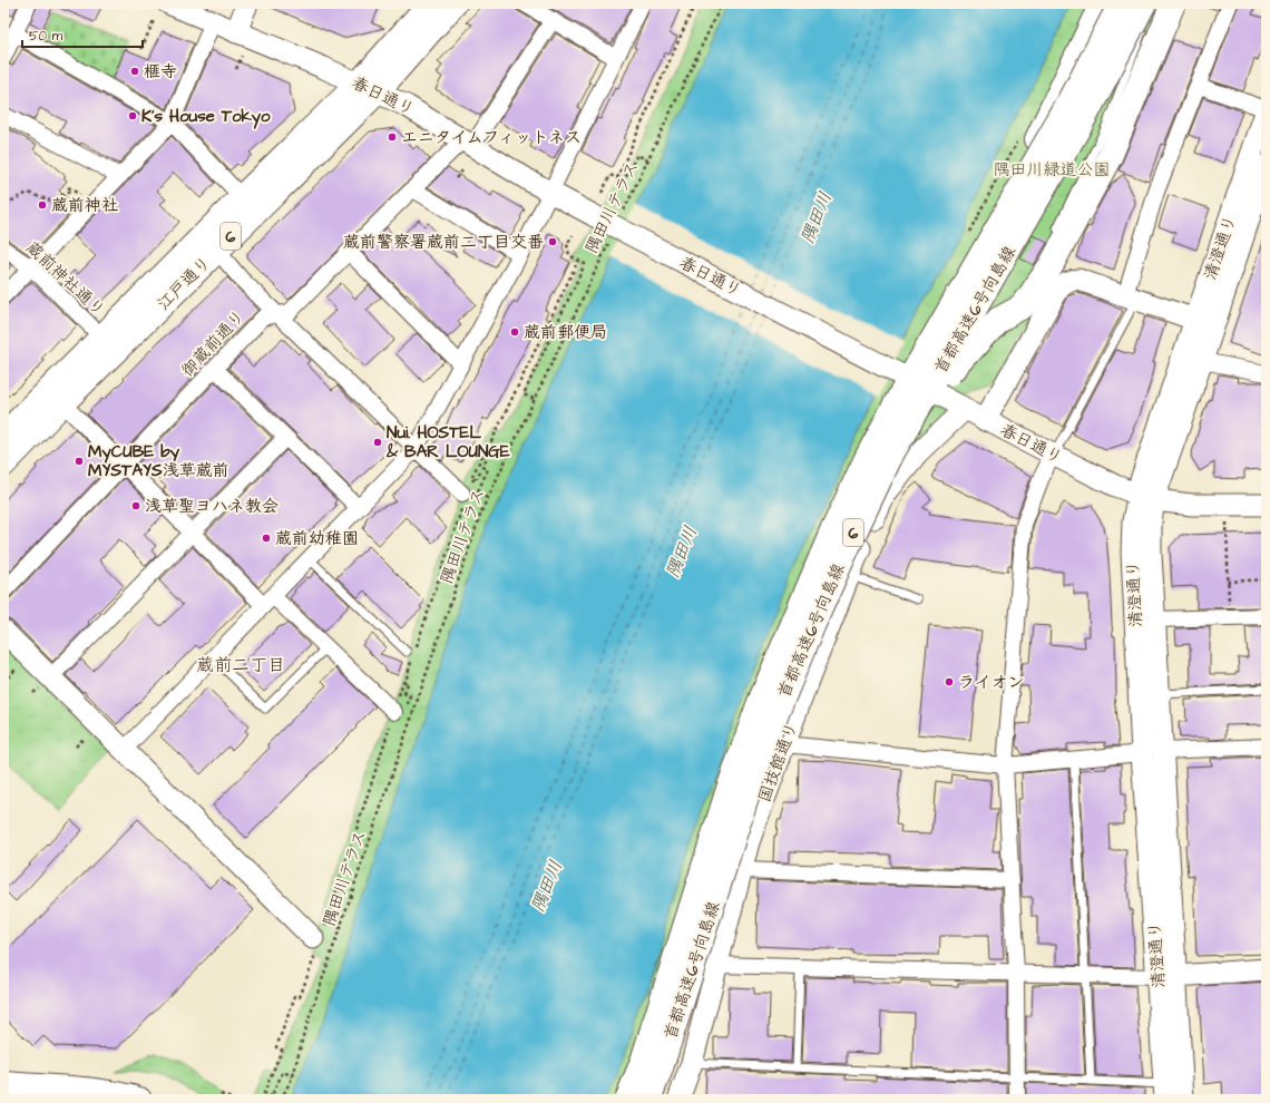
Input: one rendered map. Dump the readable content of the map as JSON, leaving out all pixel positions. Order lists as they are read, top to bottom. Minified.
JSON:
{"streets":{"main road":["春日通り","6","清澄通り","江戸通り","首都高速6号向島線","国技館通り"],"street":["蔵前神社通り","御蔵前通り"],"path":["隅田川テラス"]},"crossings":[["春日通り","清澄通り"],["春日通り","江戸通り"],["春日通り","御蔵前通り"],["春日通り","国技館通り"],["6","首都高速6号向島線"],["蔵前神社通り","江戸通り"]],"districts":["蔵前二丁目"],"water":["隅田川"],"parks":["隅田川緑道公園"],"places":["榧寺","K's House Tokyo","エニタイムフィットネス","蔵前神社","蔵前警察署蔵前二丁目交番","蔵前郵便局","Nui. HOSTEL & BAR LOUNGE","MyCUBE by MYSTAYS浅草蔵前","浅草聖ヨハネ教会","蔵前幼稚園","ライオン"],"scale_bar":"50 m"}
